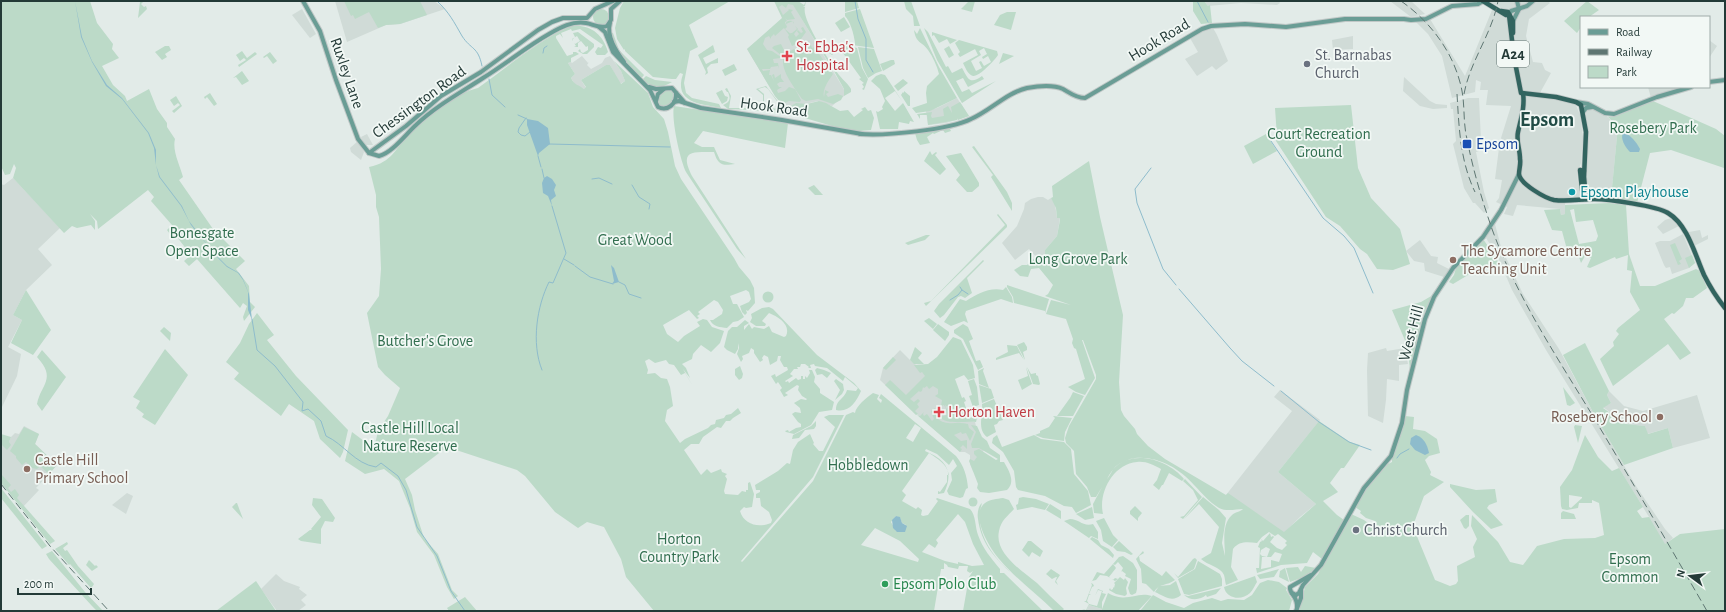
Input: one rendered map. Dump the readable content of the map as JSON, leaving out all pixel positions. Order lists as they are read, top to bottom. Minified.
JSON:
{"streets":{"highway":["A24"],"main road":["Hook Road","Ruxley Lane","Chessington Road","West Hill"]},"crossings":[["Hook Road","A24"],["A24","West Hill"],["Ruxley Lane","Chessington Road"]],"districts":["Epsom"],"parks":["Rosebery Park","Court Recreation Ground","Bonesgate Open Space","Great Wood","Long Grove Park","Butcher's Grove","Castle Hill Local Nature Reserve","Hobbledown","Horton Country Park","Epsom Common"],"places":{"health":["St. Ebba's Hospital","Horton Haven"],"other":["St. Barnabas Church","Epsom Playhouse","The Sycamore Centre Teaching Unit","Rosebery School","Castle Hill Primary School","Christ Church","Epsom Polo Club"],"transit":["Epsom"]},"legend":["Road","Railway","Park"],"scale_bar":"200 m","north":"left"}
